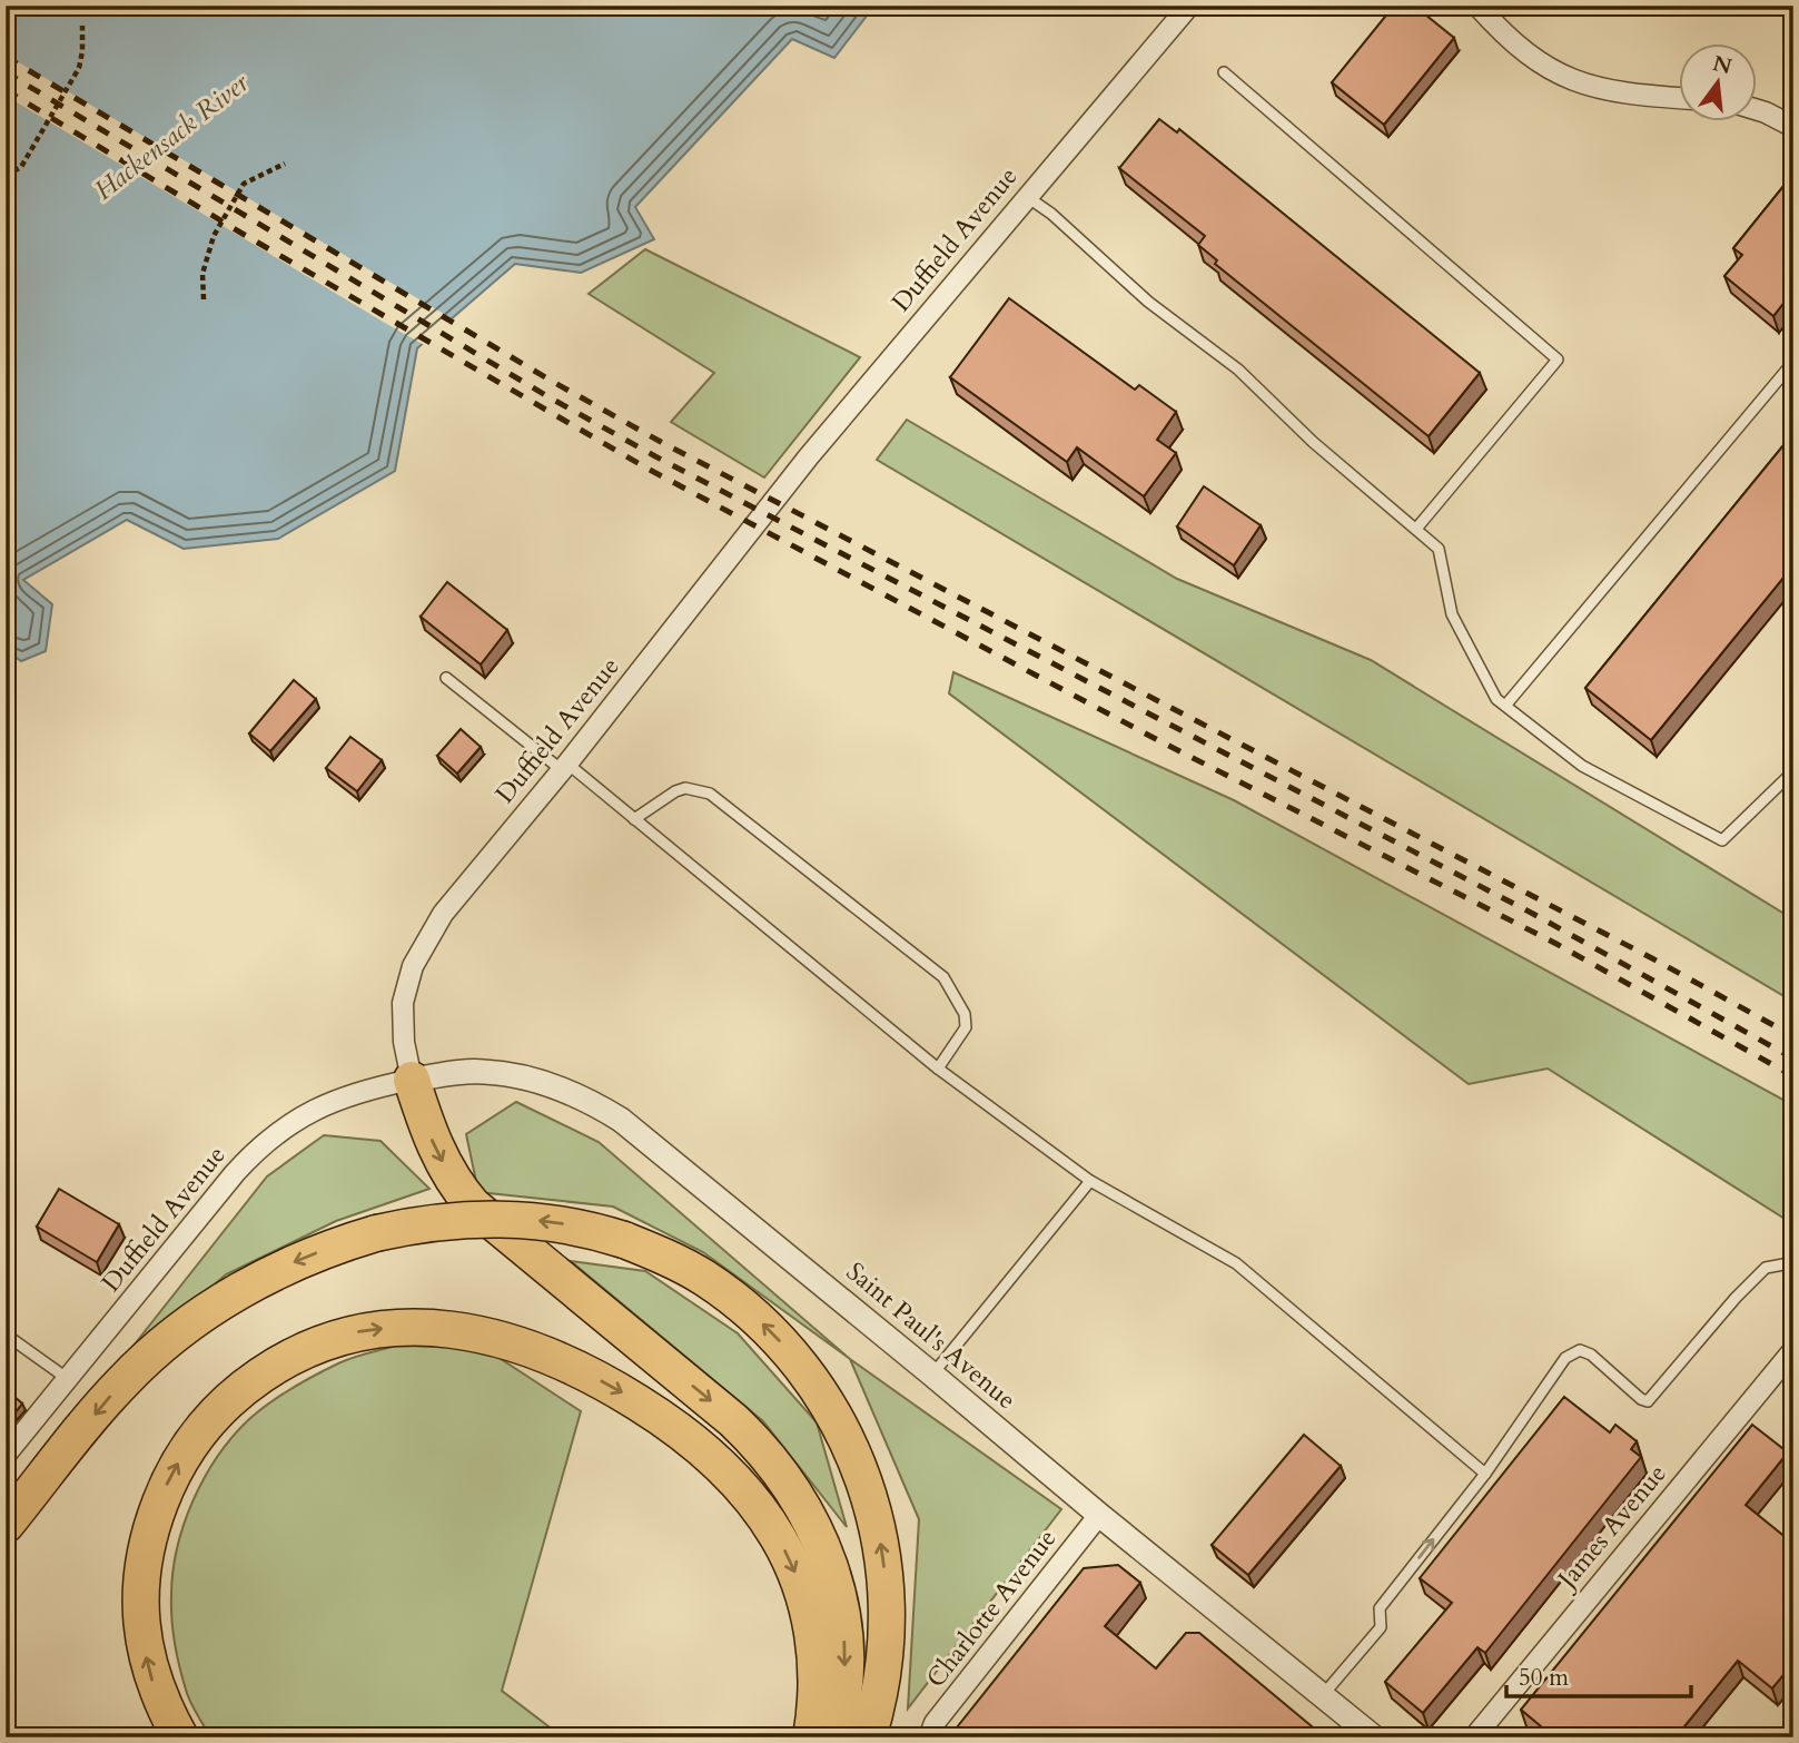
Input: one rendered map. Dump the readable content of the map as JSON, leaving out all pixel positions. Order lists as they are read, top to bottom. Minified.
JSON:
{"streets":{"street":["Duffield Avenue","Saint Paul's Avenue","James Avenue","Charlotte Avenue"]},"crossings":[["Duffield Avenue","Saint Paul's Avenue"],["Saint Paul's Avenue","Charlotte Avenue"]],"water":["Hackensack River"],"scale_bar":"50 m","north":"top"}
